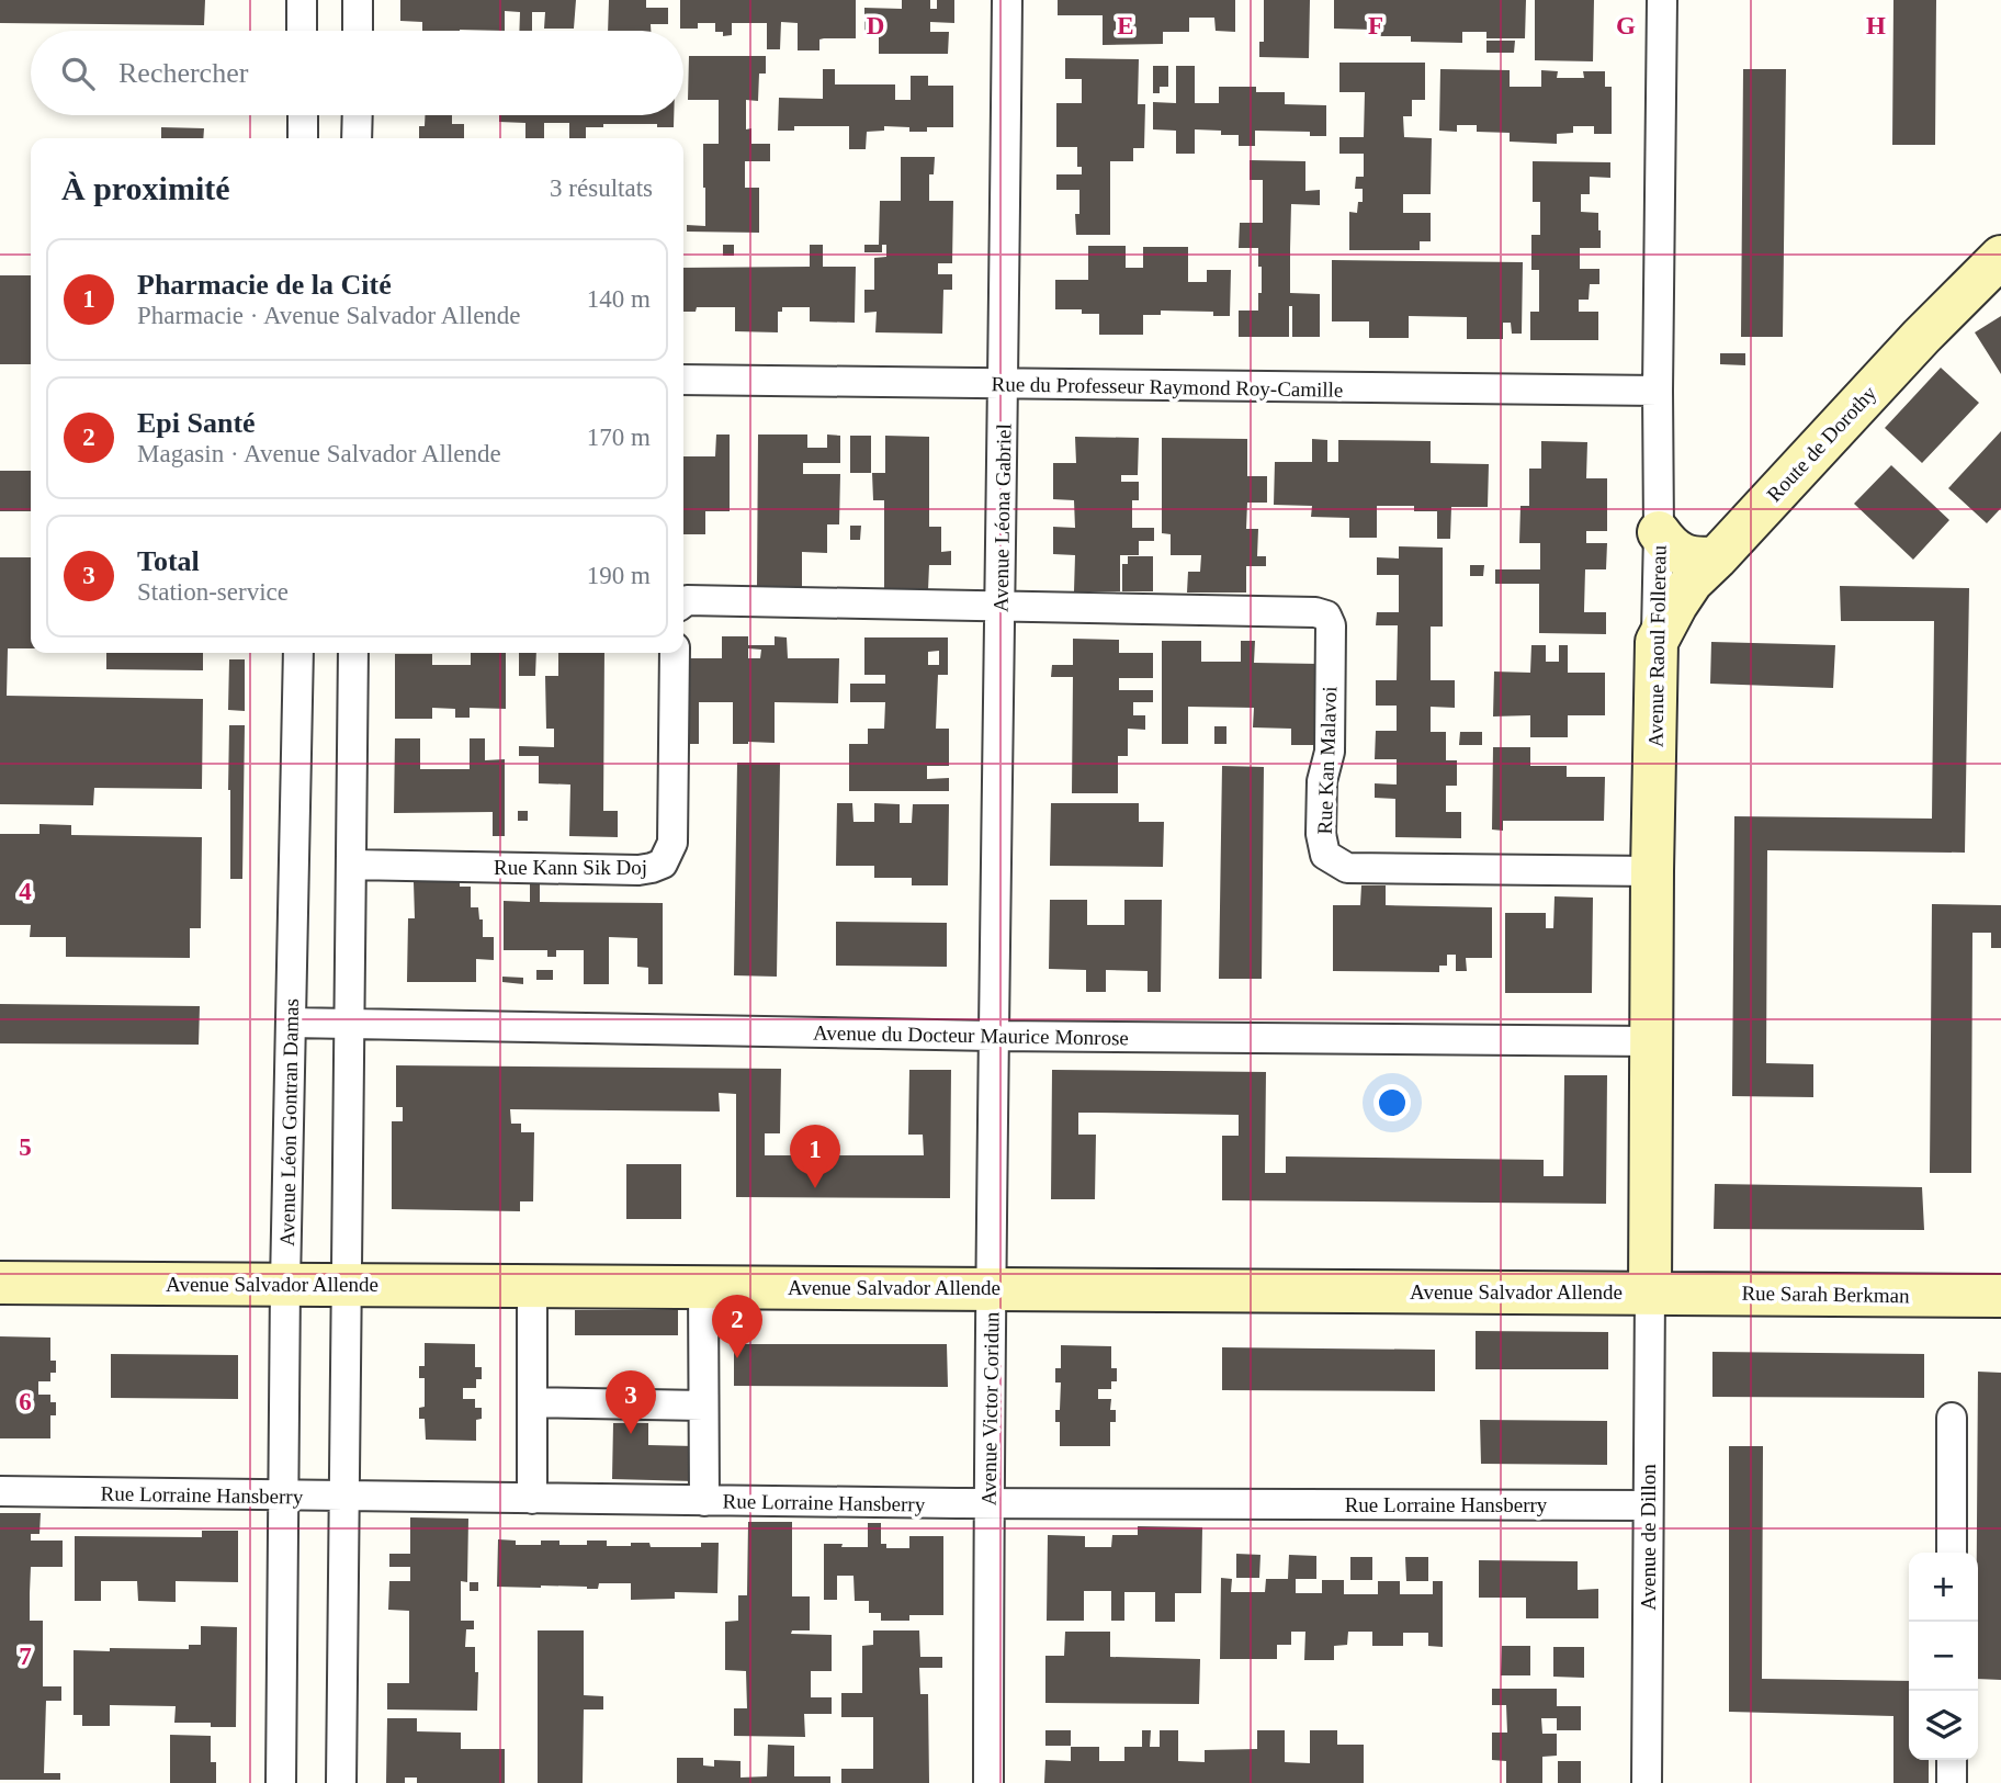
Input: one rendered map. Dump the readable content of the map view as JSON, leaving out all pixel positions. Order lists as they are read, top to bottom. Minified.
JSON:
{"streets":{"main road":["Route de Dorothy","Avenue Raoul Follereau","Avenue Salvador Allende","Rue Sarah Berkman"],"street":["Rue du Professeur Raymond Roy-Camille","Avenue Léona Gabriel","Rue Kan Malavoi","Rue Kann Sik Doj","Avenue du Docteur Maurice Monrose","Avenue Léon Gontran Damas","Avenue Victor Coridun","Rue Lorraine Hansberry","Avenue de Dillon"]},"crossings":[["Rue du Professeur Raymond Roy-Camille","Avenue Léona Gabriel"],["Rue du Professeur Raymond Roy-Camille","Avenue Raoul Follereau"],["Route de Dorothy","Avenue Raoul Follereau"],["Avenue Léona Gabriel","Rue Kan Malavoi"],["Avenue Léona Gabriel","Avenue du Docteur Maurice Monrose"],["Avenue Léona Gabriel","Avenue Victor Coridun"],["Avenue Raoul Follereau","Rue Kan Malavoi"],["Avenue Raoul Follereau","Avenue du Docteur Maurice Monrose"],["Avenue Raoul Follereau","Avenue Salvador Allende"],["Avenue Raoul Follereau","Rue Sarah Berkman"],["Avenue Raoul Follereau","Avenue de Dillon"],["Avenue du Docteur Maurice Monrose","Avenue Léon Gontran Damas"],["Avenue du Docteur Maurice Monrose","Avenue Victor Coridun"],["Avenue Léon Gontran Damas","Avenue Salvador Allende"],["Avenue Léon Gontran Damas","Rue Lorraine Hansberry"],["Avenue Salvador Allende","Rue Sarah Berkman"],["Avenue Salvador Allende","Avenue Victor Coridun"],["Avenue Salvador Allende","Avenue de Dillon"],["Rue Sarah Berkman","Avenue de Dillon"],["Avenue Victor Coridun","Rue Lorraine Hansberry"],["Rue Lorraine Hansberry","Avenue de Dillon"]],"page":{"search":"Rechercher","heading":["À proximité","3 résultats"],"list":[{"mark":"1","name":"Pharmacie de la Cité","note":"Pharmacie · Avenue Salvador Allende","value":"140 m"},{"mark":"2","name":"Epi Santé","note":"Magasin · Avenue Salvador Allende","value":"170 m"},{"mark":"3","name":"Total","note":"Station-service","value":"190 m"}],"pins":["1","2","3"],"map_buttons":["+","−"]},"grid":{"columns":["D","E","F","G","H"],"rows":["4","5","6","7"]}}
